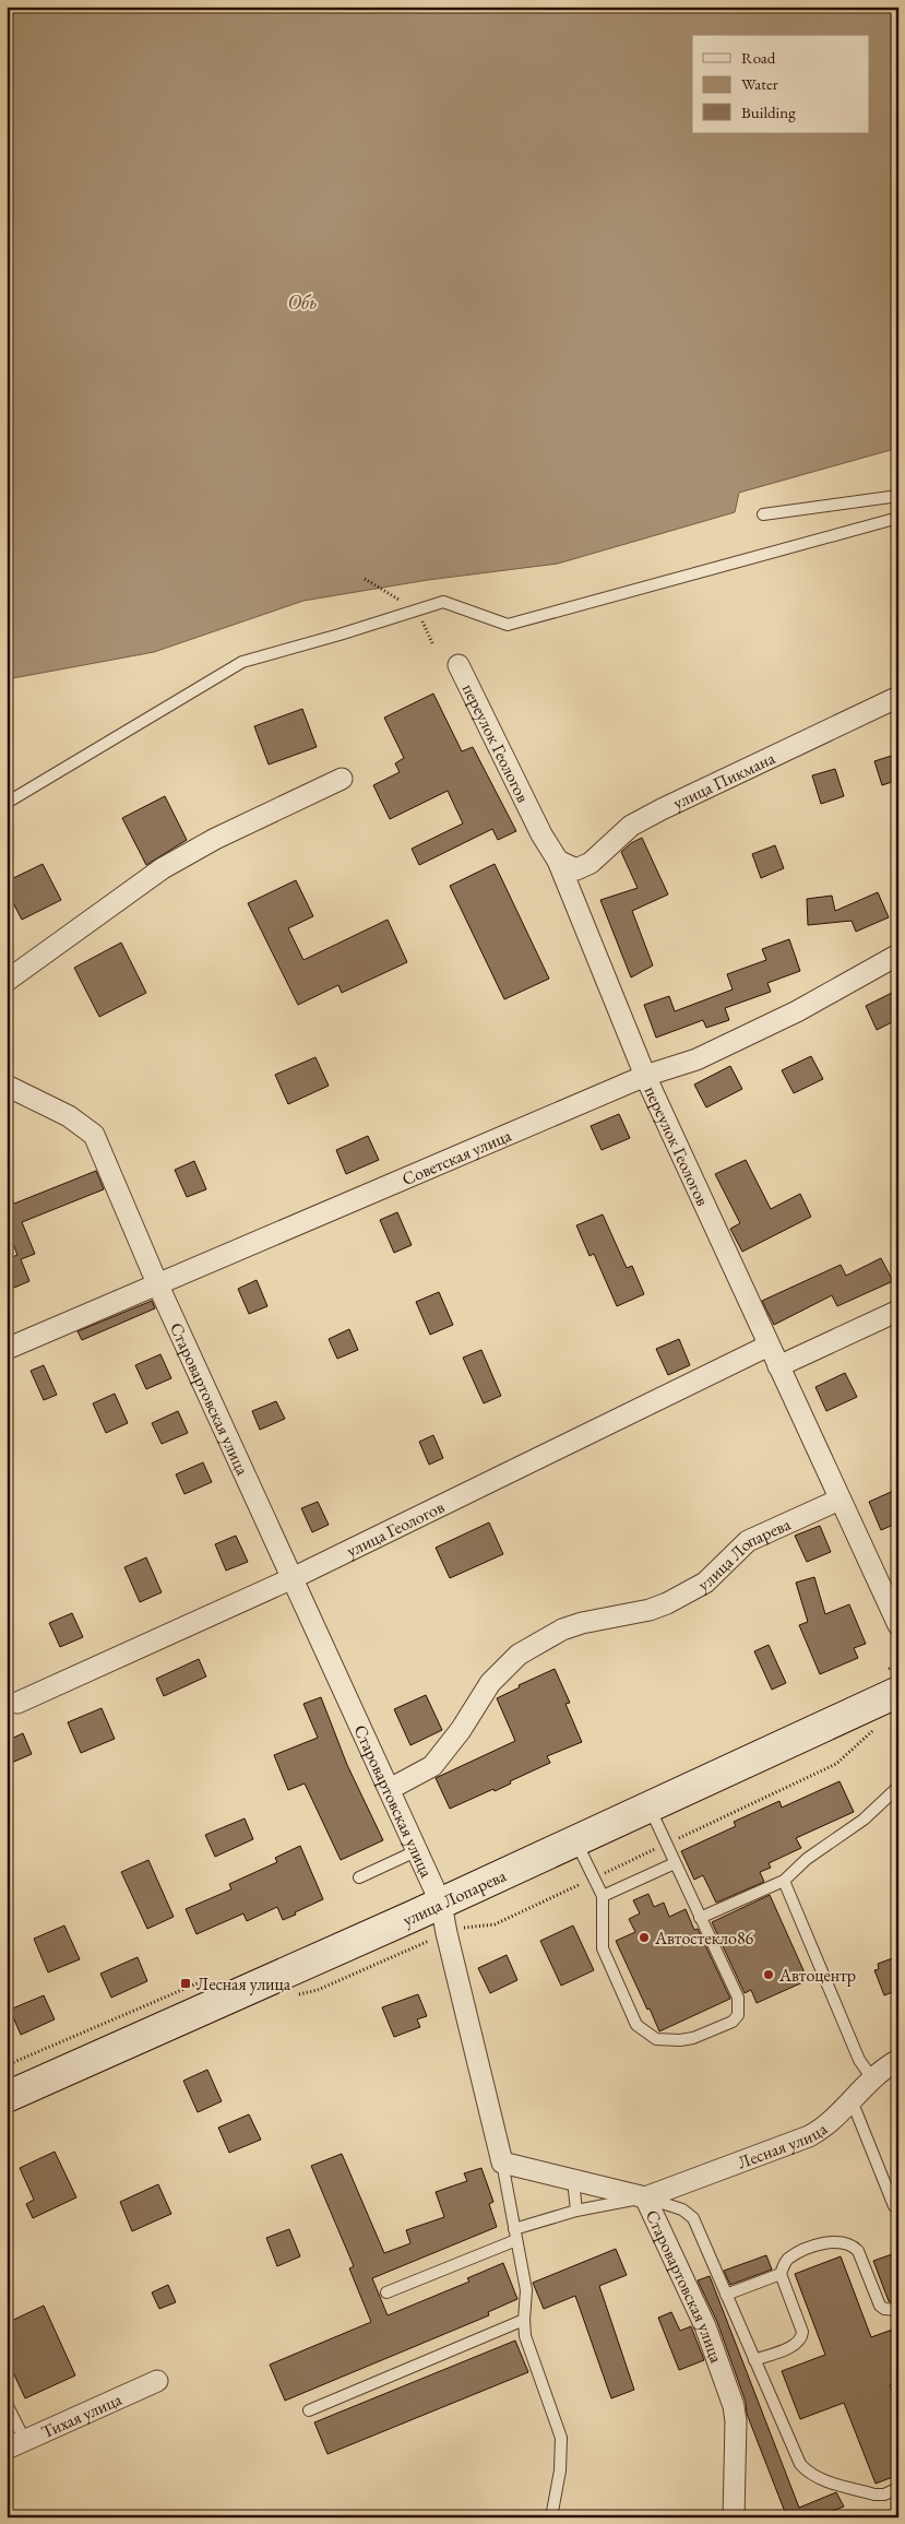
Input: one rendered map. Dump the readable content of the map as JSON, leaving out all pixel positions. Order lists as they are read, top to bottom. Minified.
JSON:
{"streets":{"main road":["улица Лопарева"],"street":["переулок Геологов","улица Пикмана","Советская улица","Старовартовская улица","улица Геологов","Лесная улица","Тихая улица"]},"crossings":[["переулок Геологов","улица Пикмана"],["переулок Геологов","Советская улица"],["переулок Геологов","улица Геологов"],["переулок Геологов","улица Лопарева"],["Советская улица","Старовартовская улица"],["Старовартовская улица","улица Геологов"],["Старовартовская улица","улица Лопарева"],["Старовартовская улица","Лесная улица"]],"water":["Обь"],"places":{"other":["Автостекло86","Автоцентр"],"transit":["Лесная улица"]},"legend":["Road","Water","Building"]}
